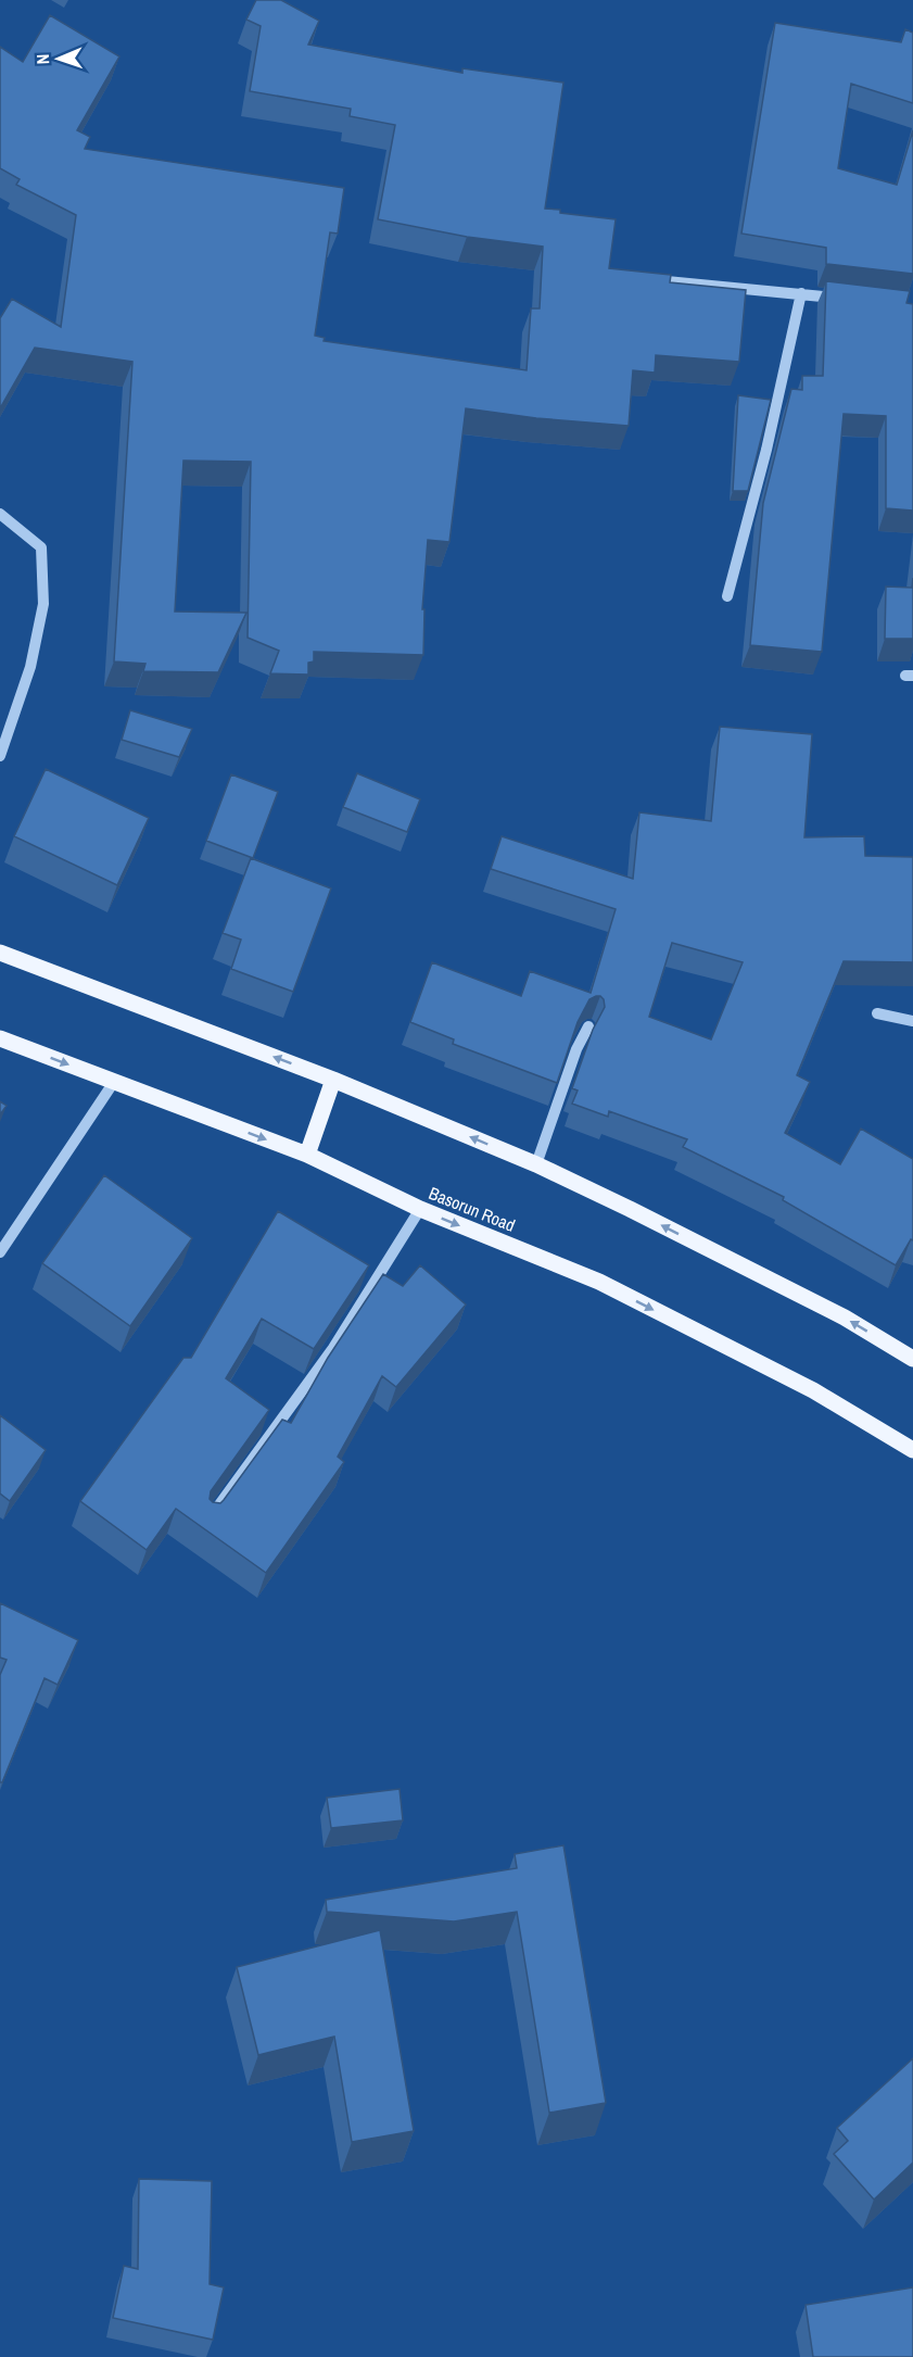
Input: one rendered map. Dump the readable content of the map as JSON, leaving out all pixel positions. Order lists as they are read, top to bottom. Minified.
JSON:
{"streets":{"main road":["Basorun Road"]},"north":"left"}
